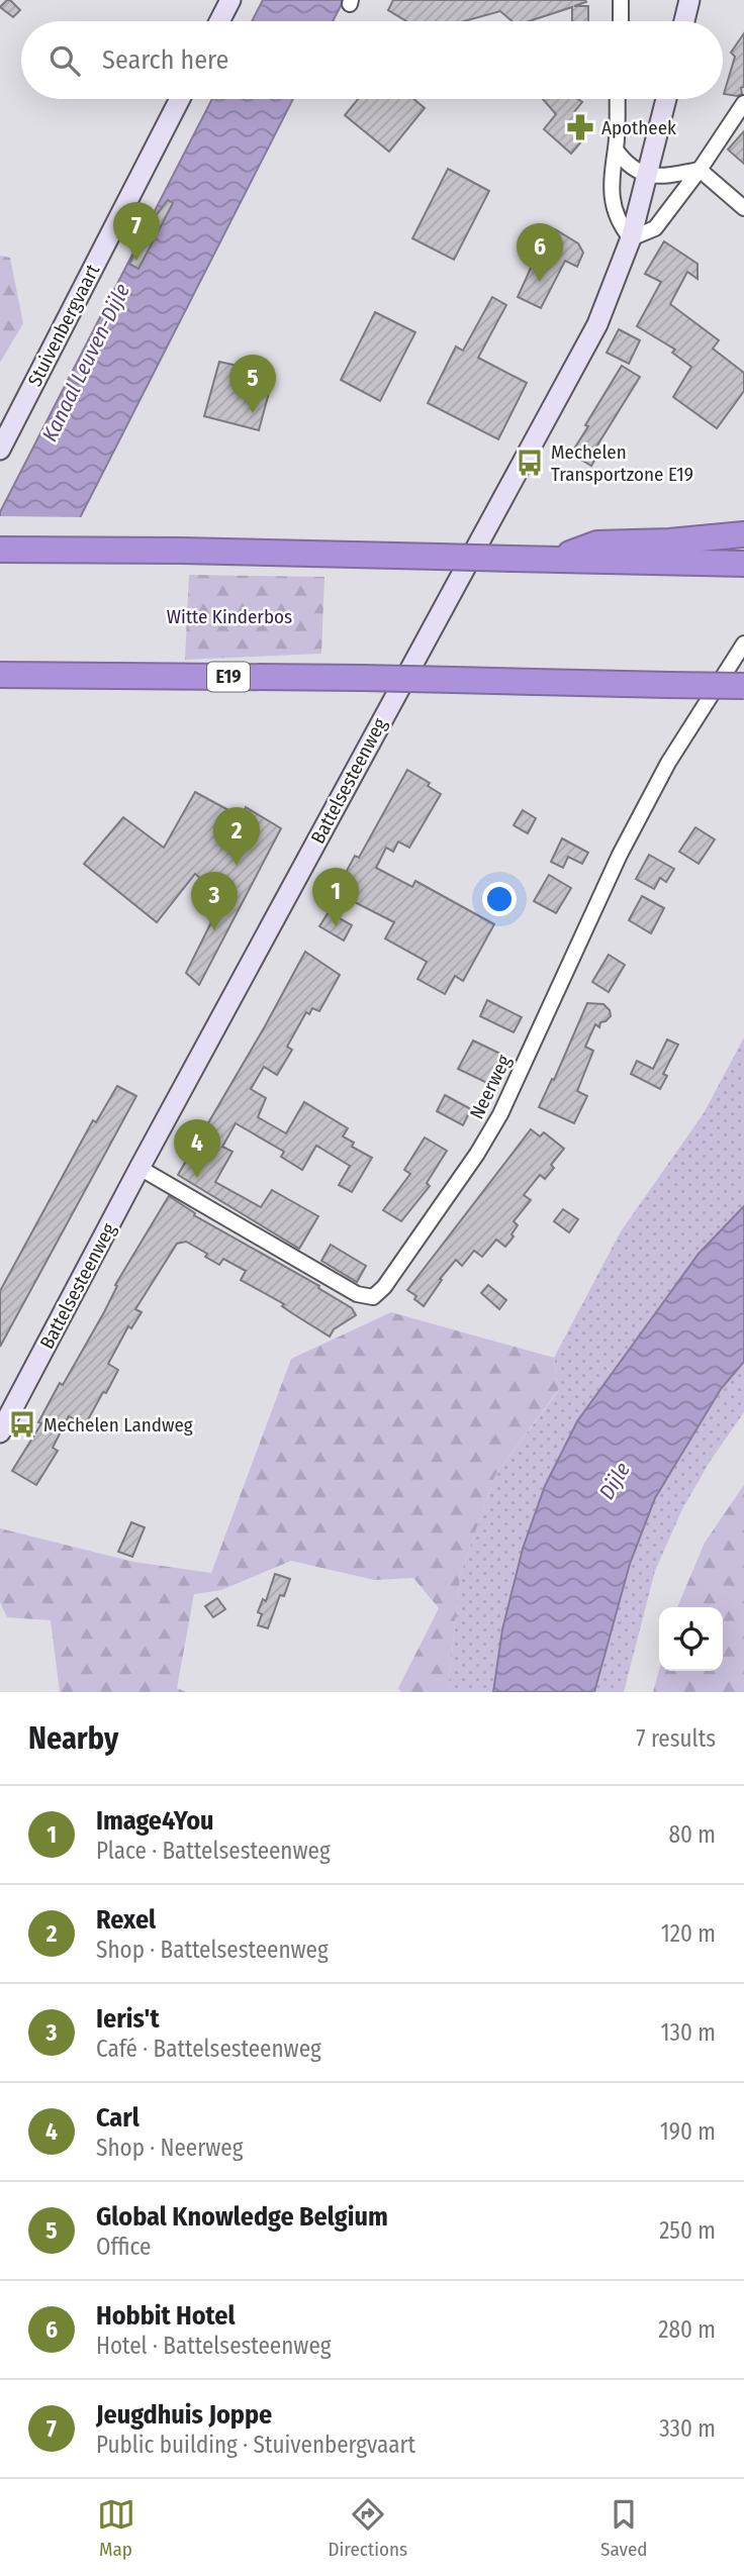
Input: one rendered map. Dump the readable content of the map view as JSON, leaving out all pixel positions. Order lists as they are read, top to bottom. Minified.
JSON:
{"streets":{"highway":["E19"],"main road":["Stuivenbergvaart","Battelsesteenweg"],"street":["Neerweg"]},"crossings":[["Battelsesteenweg","Neerweg"]],"water":["Kanaal Leuven-Dijle","Dijle"],"parks":["Witte Kinderbos"],"places":{"pharmacy":["Apotheek"],"bus stop":["Mechelen Transportzone E19","Mechelen Landweg"]},"page":{"search":"Search here","pins":["7","6","5","2","1","3","4"],"heading":["Nearby","7 results"],"list":[{"mark":"1","name":"Image4You","note":"Place · Battelsesteenweg","value":"80 m"},{"mark":"2","name":"Rexel","note":"Shop · Battelsesteenweg","value":"120 m"},{"mark":"3","name":"Ieris't","note":"Café · Battelsesteenweg","value":"130 m"},{"mark":"4","name":"Carl","note":"Shop · Neerweg","value":"190 m"},{"mark":"5","name":"Global Knowledge Belgium","note":"Office","value":"250 m"},{"mark":"6","name":"Hobbit Hotel","note":"Hotel · Battelsesteenweg","value":"280 m"},{"mark":"7","name":"Jeugdhuis Joppe","note":"Public building · Stuivenbergvaart","value":"330 m"}],"nav":["Map","Directions","Saved"]}}
